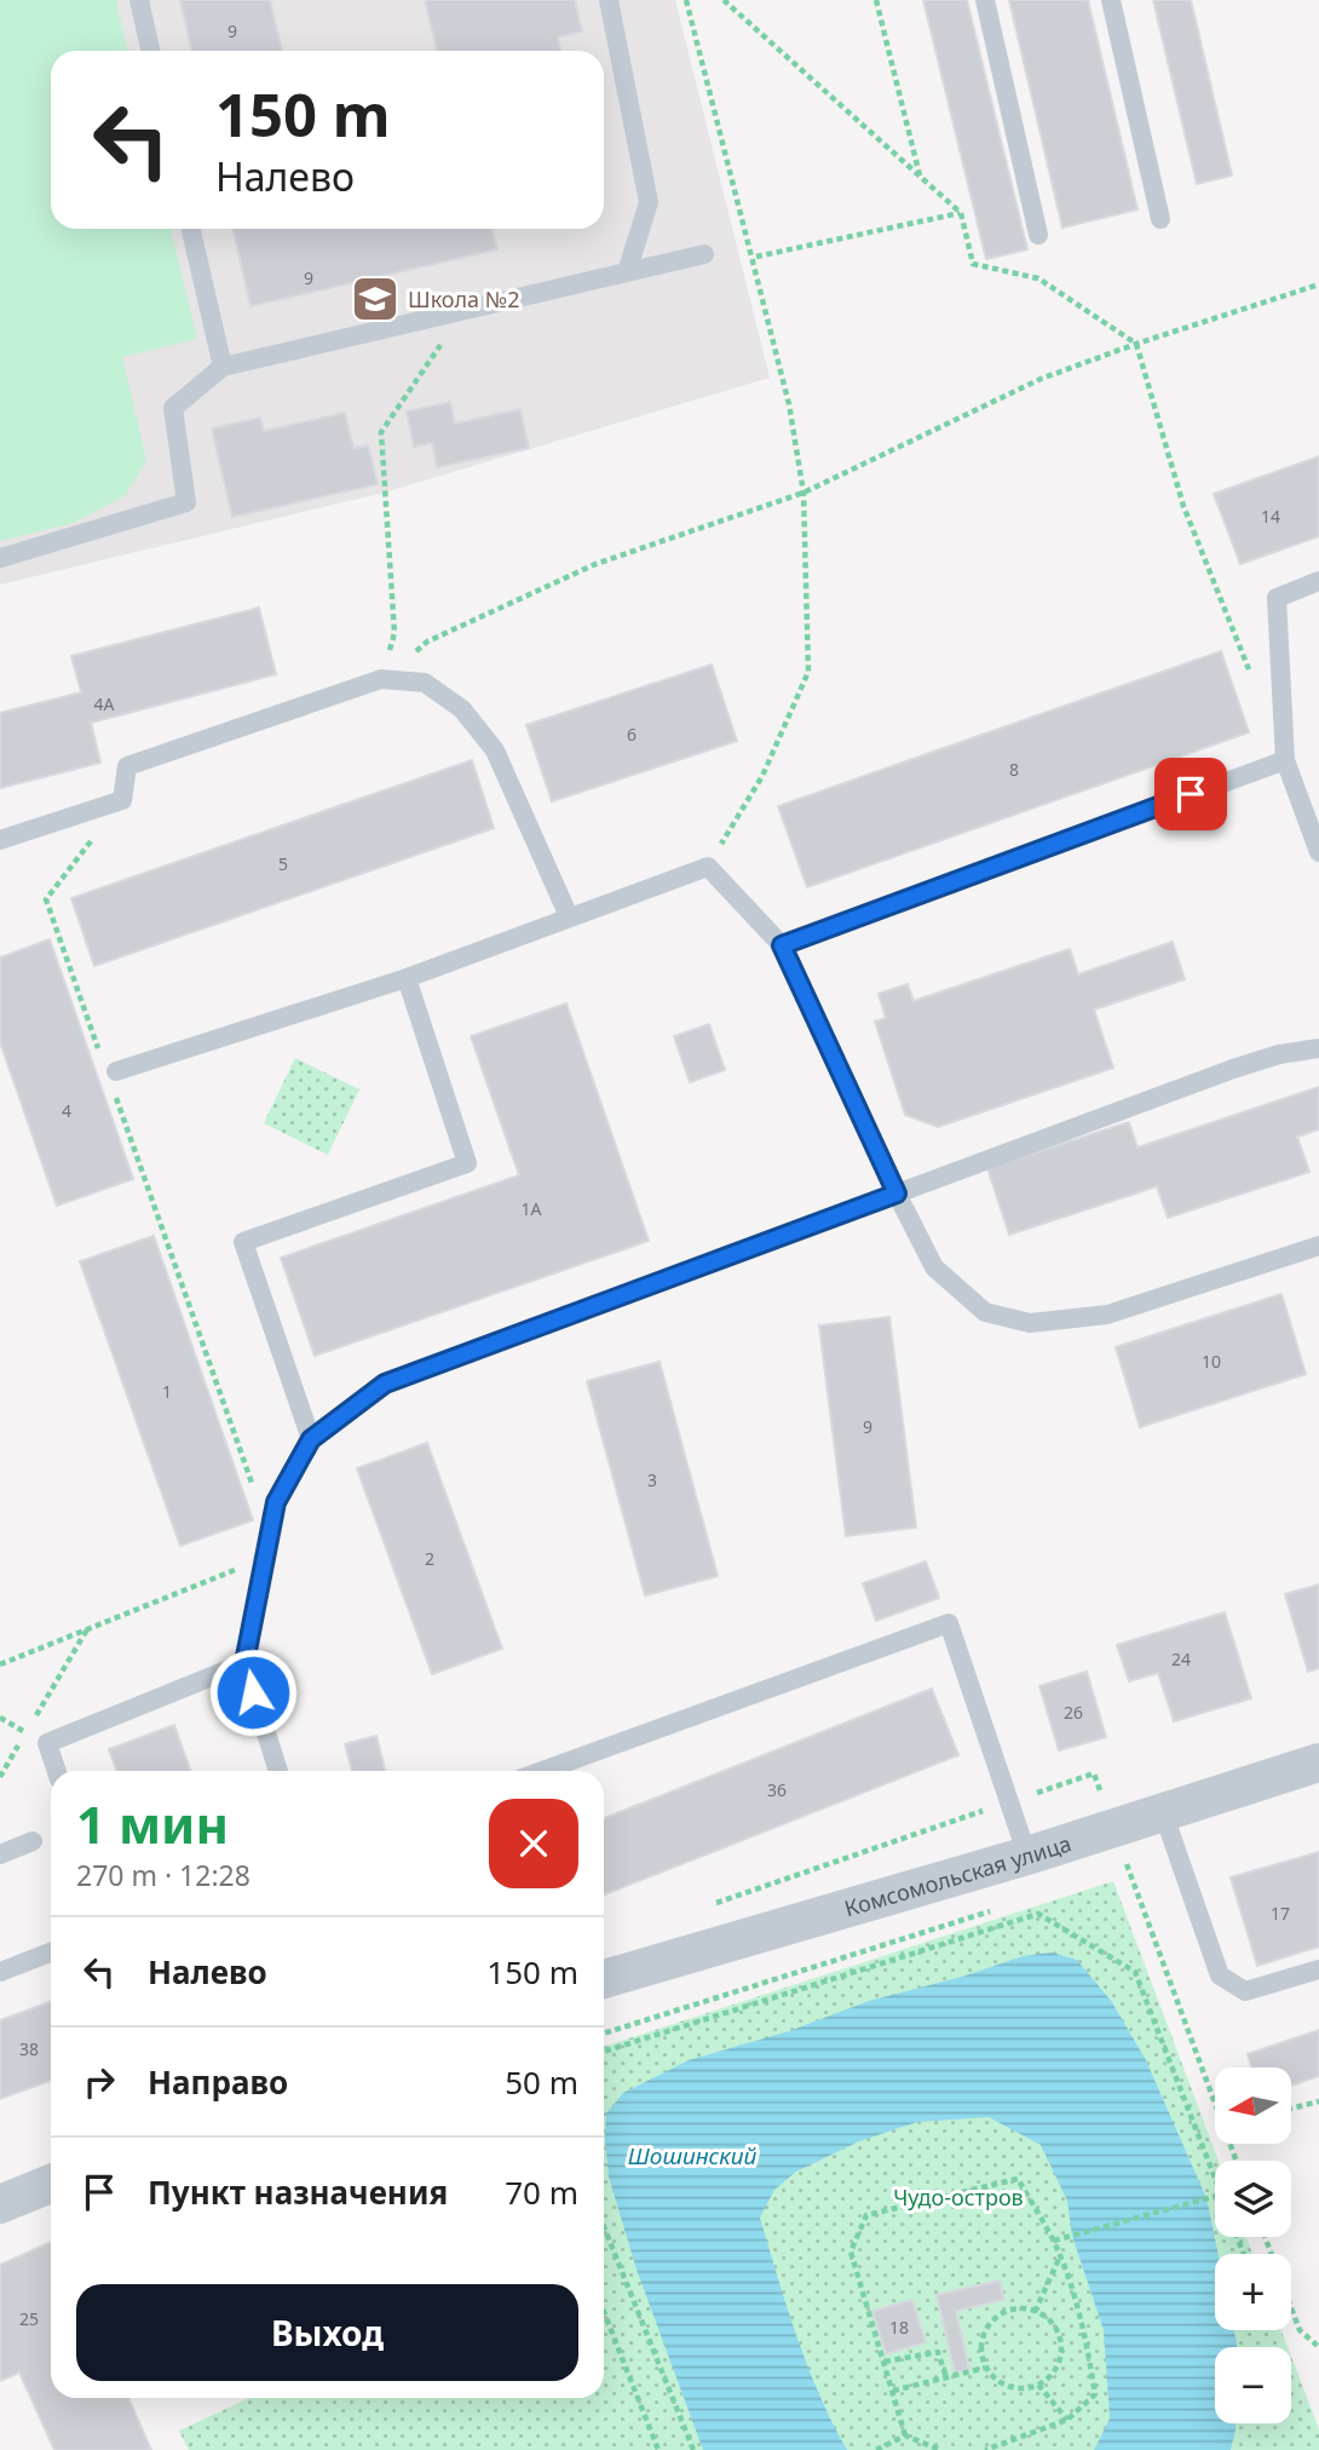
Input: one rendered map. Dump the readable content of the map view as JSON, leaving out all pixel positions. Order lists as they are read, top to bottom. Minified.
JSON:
{"streets":{"street":["Комсомольская улица"]},"water":["Шошинский"],"parks":["Чудо-остров"],"places":{"school or university":["Школа №2"]},"house_numbers":["9","9","14","4А","6","8","5","4","1А","10","1","9","3","2","24","26","36","17","38","25","18"],"north":"left","page":{"turn":["150 m","Налево"],"heading":["1 мин","270 m · 12:28"],"list":[{"name":"Налево","value":"150 m"},{"name":"Направо","value":"50 m"},{"name":"Пункт назначения","value":"70 m"}],"map_buttons":["+","−"],"buttons":"Выход"}}
